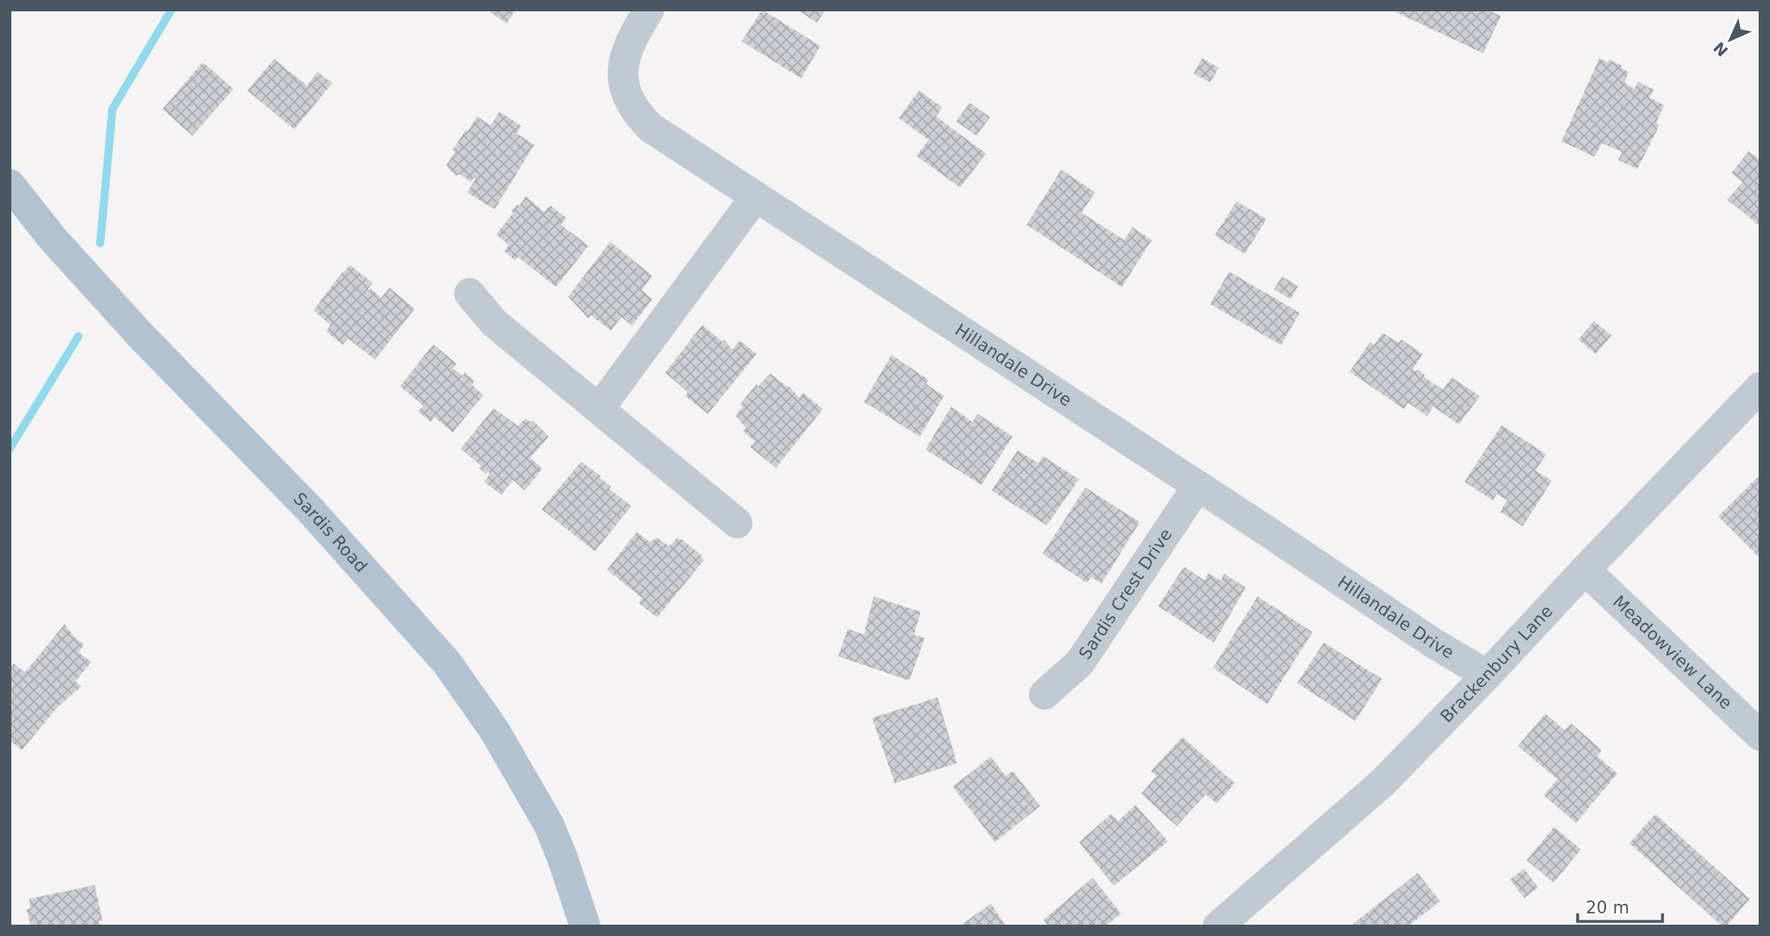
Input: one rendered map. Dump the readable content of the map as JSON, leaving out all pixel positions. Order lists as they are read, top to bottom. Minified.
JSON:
{"streets":{"main road":["Sardis Road"],"street":["Hillandale Drive","Sardis Crest Drive","Meadowview Lane","Brackenbury Lane"]},"crossings":[["Hillandale Drive","Sardis Crest Drive"],["Hillandale Drive","Brackenbury Lane"],["Meadowview Lane","Brackenbury Lane"]],"scale_bar":"20 m","north":"bottom left"}
